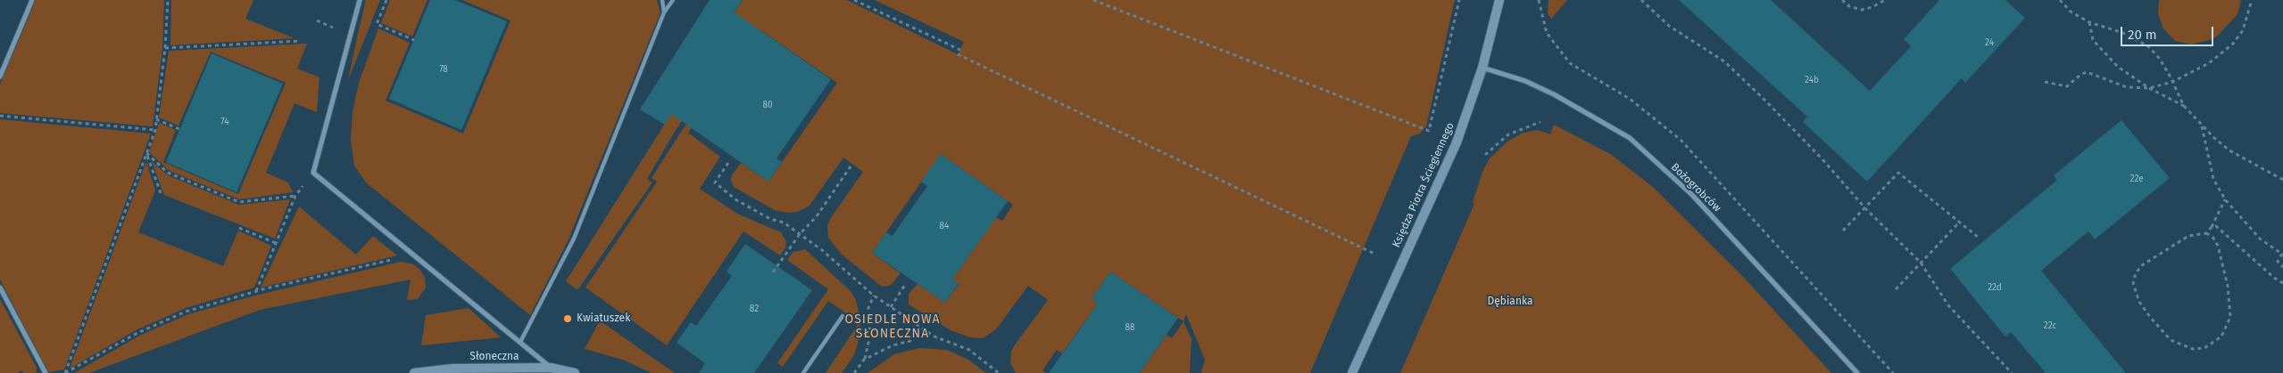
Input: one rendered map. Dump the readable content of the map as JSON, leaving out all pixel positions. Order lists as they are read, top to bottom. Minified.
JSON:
{"streets":{"street":["Księdza Piotra Ściegiennego","Bożogrobców","Słoneczna"]},"crossings":[["Księdza Piotra Ściegiennego","Bożogrobców"]],"districts":["OSIEDLE NOWA SŁONECZNA"],"parks":["Dębianka"],"places":["Kwiatuszek"],"house_numbers":["24","78","24b","80","74","22e","84","22d","82","22c","88"],"scale_bar":"20 m"}
